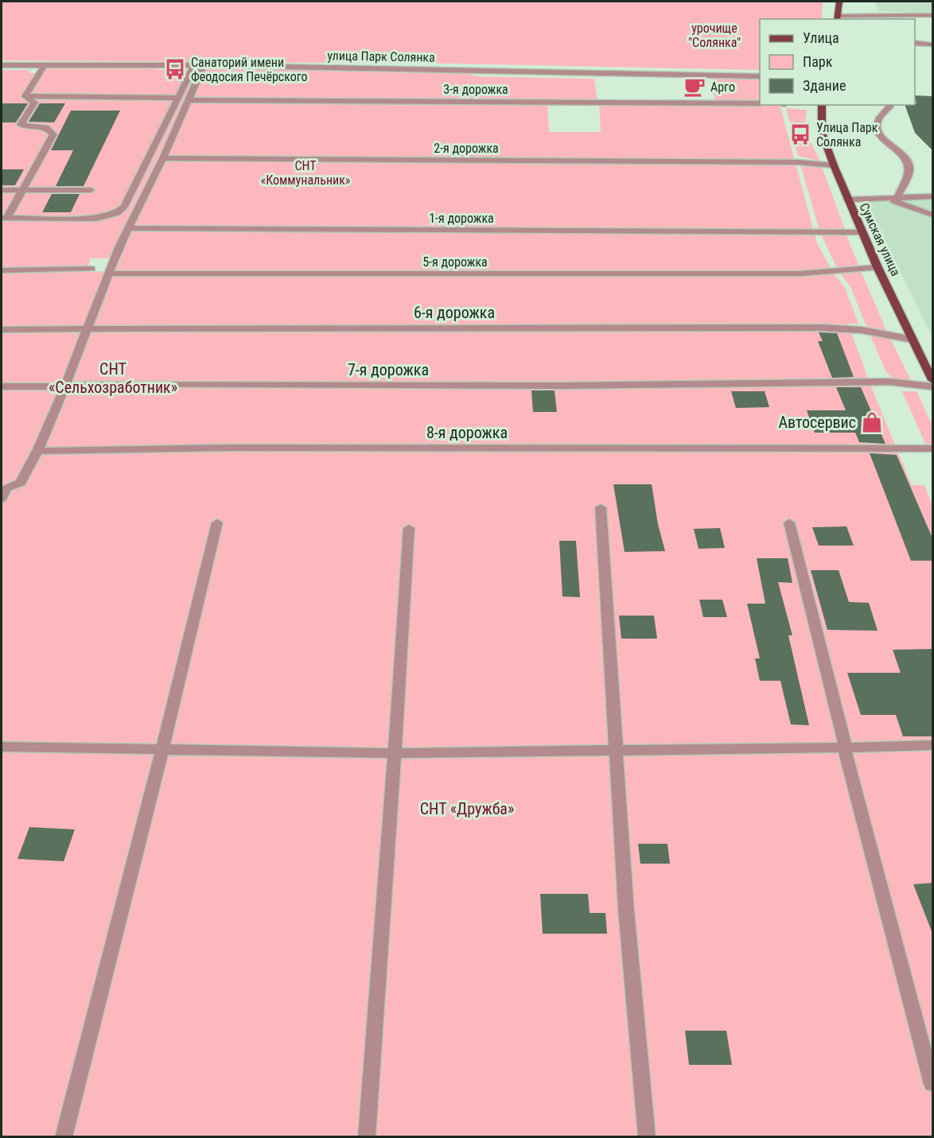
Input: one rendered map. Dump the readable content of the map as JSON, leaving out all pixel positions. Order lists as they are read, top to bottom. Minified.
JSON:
{"streets":{"main road":["Сумская улица"],"street":["улица Парк Солянка","3-я дорожка","2-я дорожка","1-я дорожка","5-я дорожка","6-я дорожка","7-я дорожка","8-я дорожка"]},"crossings":[["2-я дорожка","Сумская улица"],["1-я дорожка","Сумская улица"],["Сумская улица","5-я дорожка"],["Сумская улица","6-я дорожка"]],"parks":["урочище \"Солянка\"","СНТ «Коммунальник»","СНТ «Сельхозработник»","СНТ «Дружба»"],"places":{"bus stop":["Санаторий имени Феодосия Печёрского","Улица Парк Солянка"],"cafe":["Арго"],"shop":["Автосервис"]},"legend":["Улица","Парк","Здание"]}
